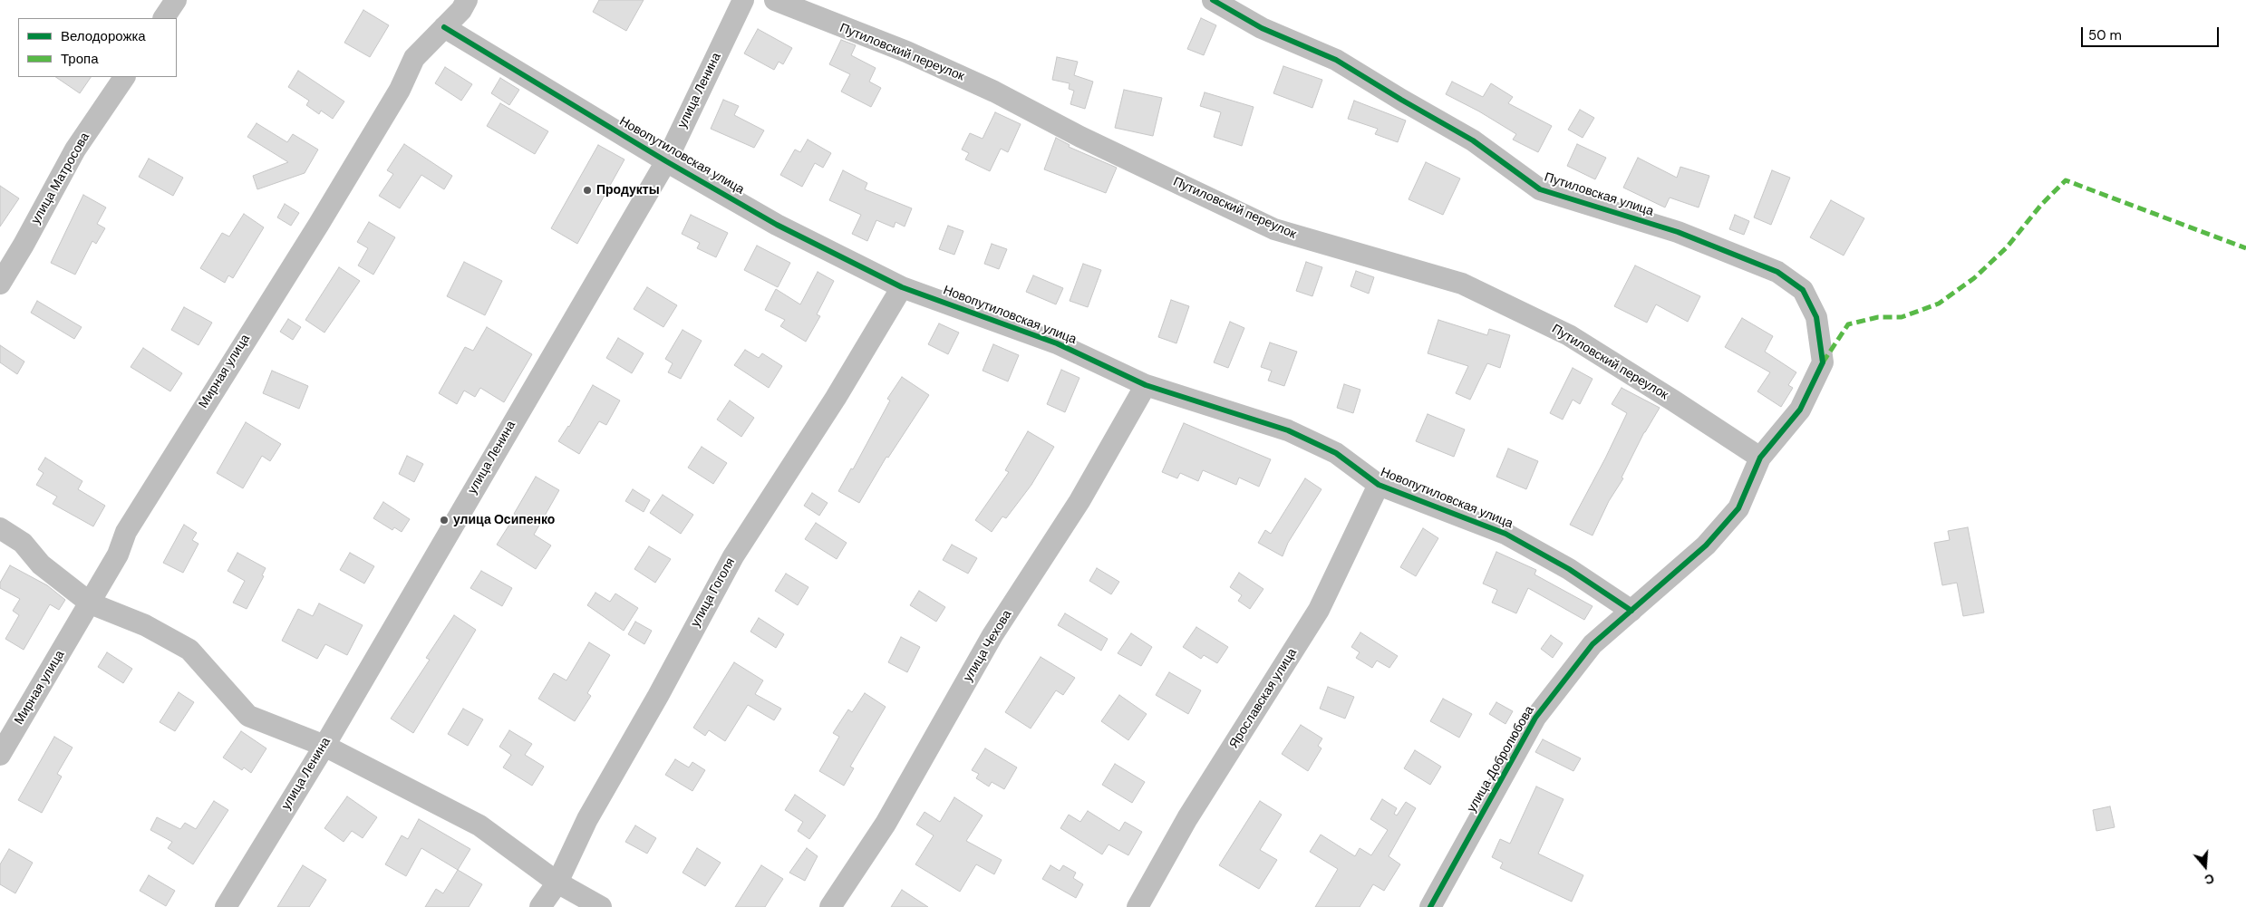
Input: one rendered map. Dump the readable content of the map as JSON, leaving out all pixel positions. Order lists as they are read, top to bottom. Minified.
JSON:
{"streets":{"street":["Путиловский переулок","улица Ленина","Новопутиловская улица","улица Матросова","Путиловская улица","Мирная улица","улица Гоголя","улица Чехова","Ярославская улица","улица Добролюбова"]},"crossings":[["Путиловский переулок","улица Добролюбова"],["улица Ленина","Новопутиловская улица"],["Новопутиловская улица","Мирная улица"],["Новопутиловская улица","улица Гоголя"],["Новопутиловская улица","улица Чехова"],["Новопутиловская улица","Ярославская улица"],["Новопутиловская улица","улица Добролюбова"],["Путиловская улица","улица Добролюбова"]],"places":["Продукты","улица Осипенко"],"legend":["Велодорожка","Тропа"],"scale_bar":"50 m","north":"bottom"}
